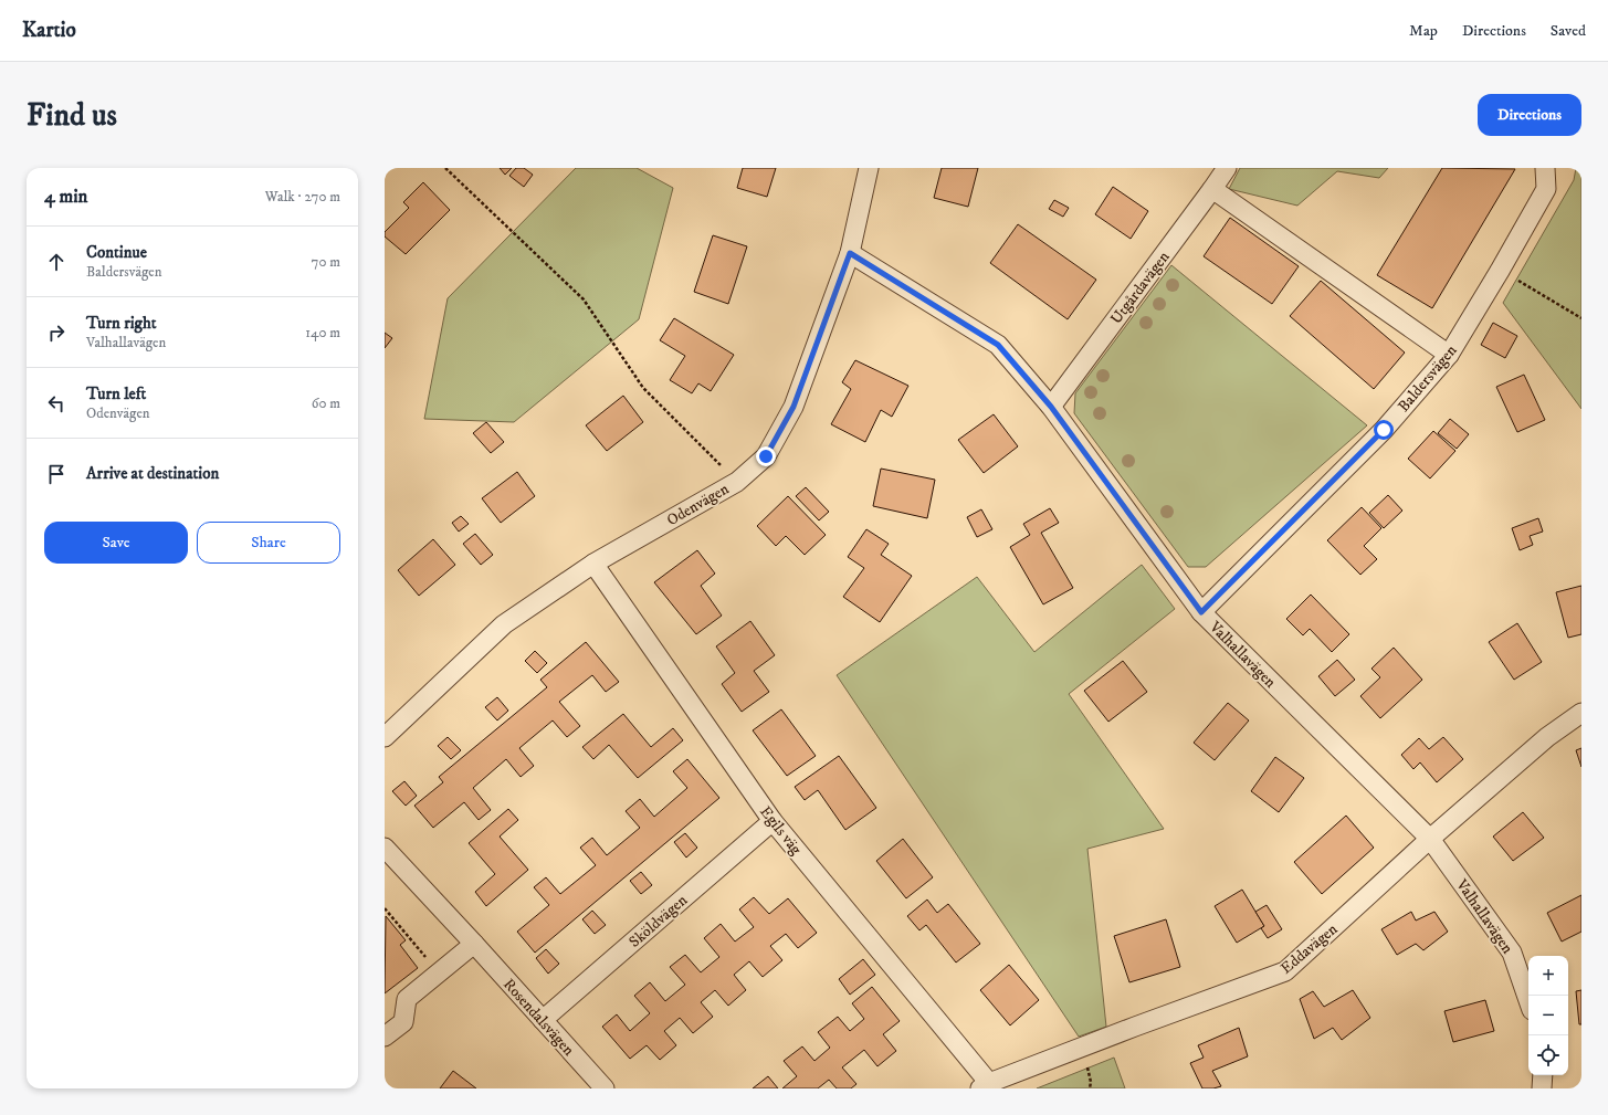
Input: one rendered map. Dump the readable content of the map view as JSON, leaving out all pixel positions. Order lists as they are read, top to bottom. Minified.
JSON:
{"streets":{"street":["Utgårdavägen","Baldersvägen","Odenvägen","Valhallavägen","Egils väg","Sköldvägen","Eddavägen","Rosendalsvägen"]},"crossings":[["Utgårdavägen","Valhallavägen"],["Baldersvägen","Valhallavägen"],["Odenvägen","Valhallavägen"],["Odenvägen","Egils väg"],["Valhallavägen","Eddavägen"],["Egils väg","Sköldvägen"],["Egils väg","Eddavägen"],["Sköldvägen","Rosendalsvägen"]],"page":{"header":"Kartio","nav":["Map","Directions","Saved"],"buttons":["Directions",["Save","Share"]],"title":"Find us","heading":["4 min","Walk · 270 m"],"list":[["Continue","Baldersvägen","70 m"],["Turn right","Valhallavägen","140 m"],["Turn left","Odenvägen","60 m"],"Arrive at destination"],"map_buttons":["+","−"]}}
